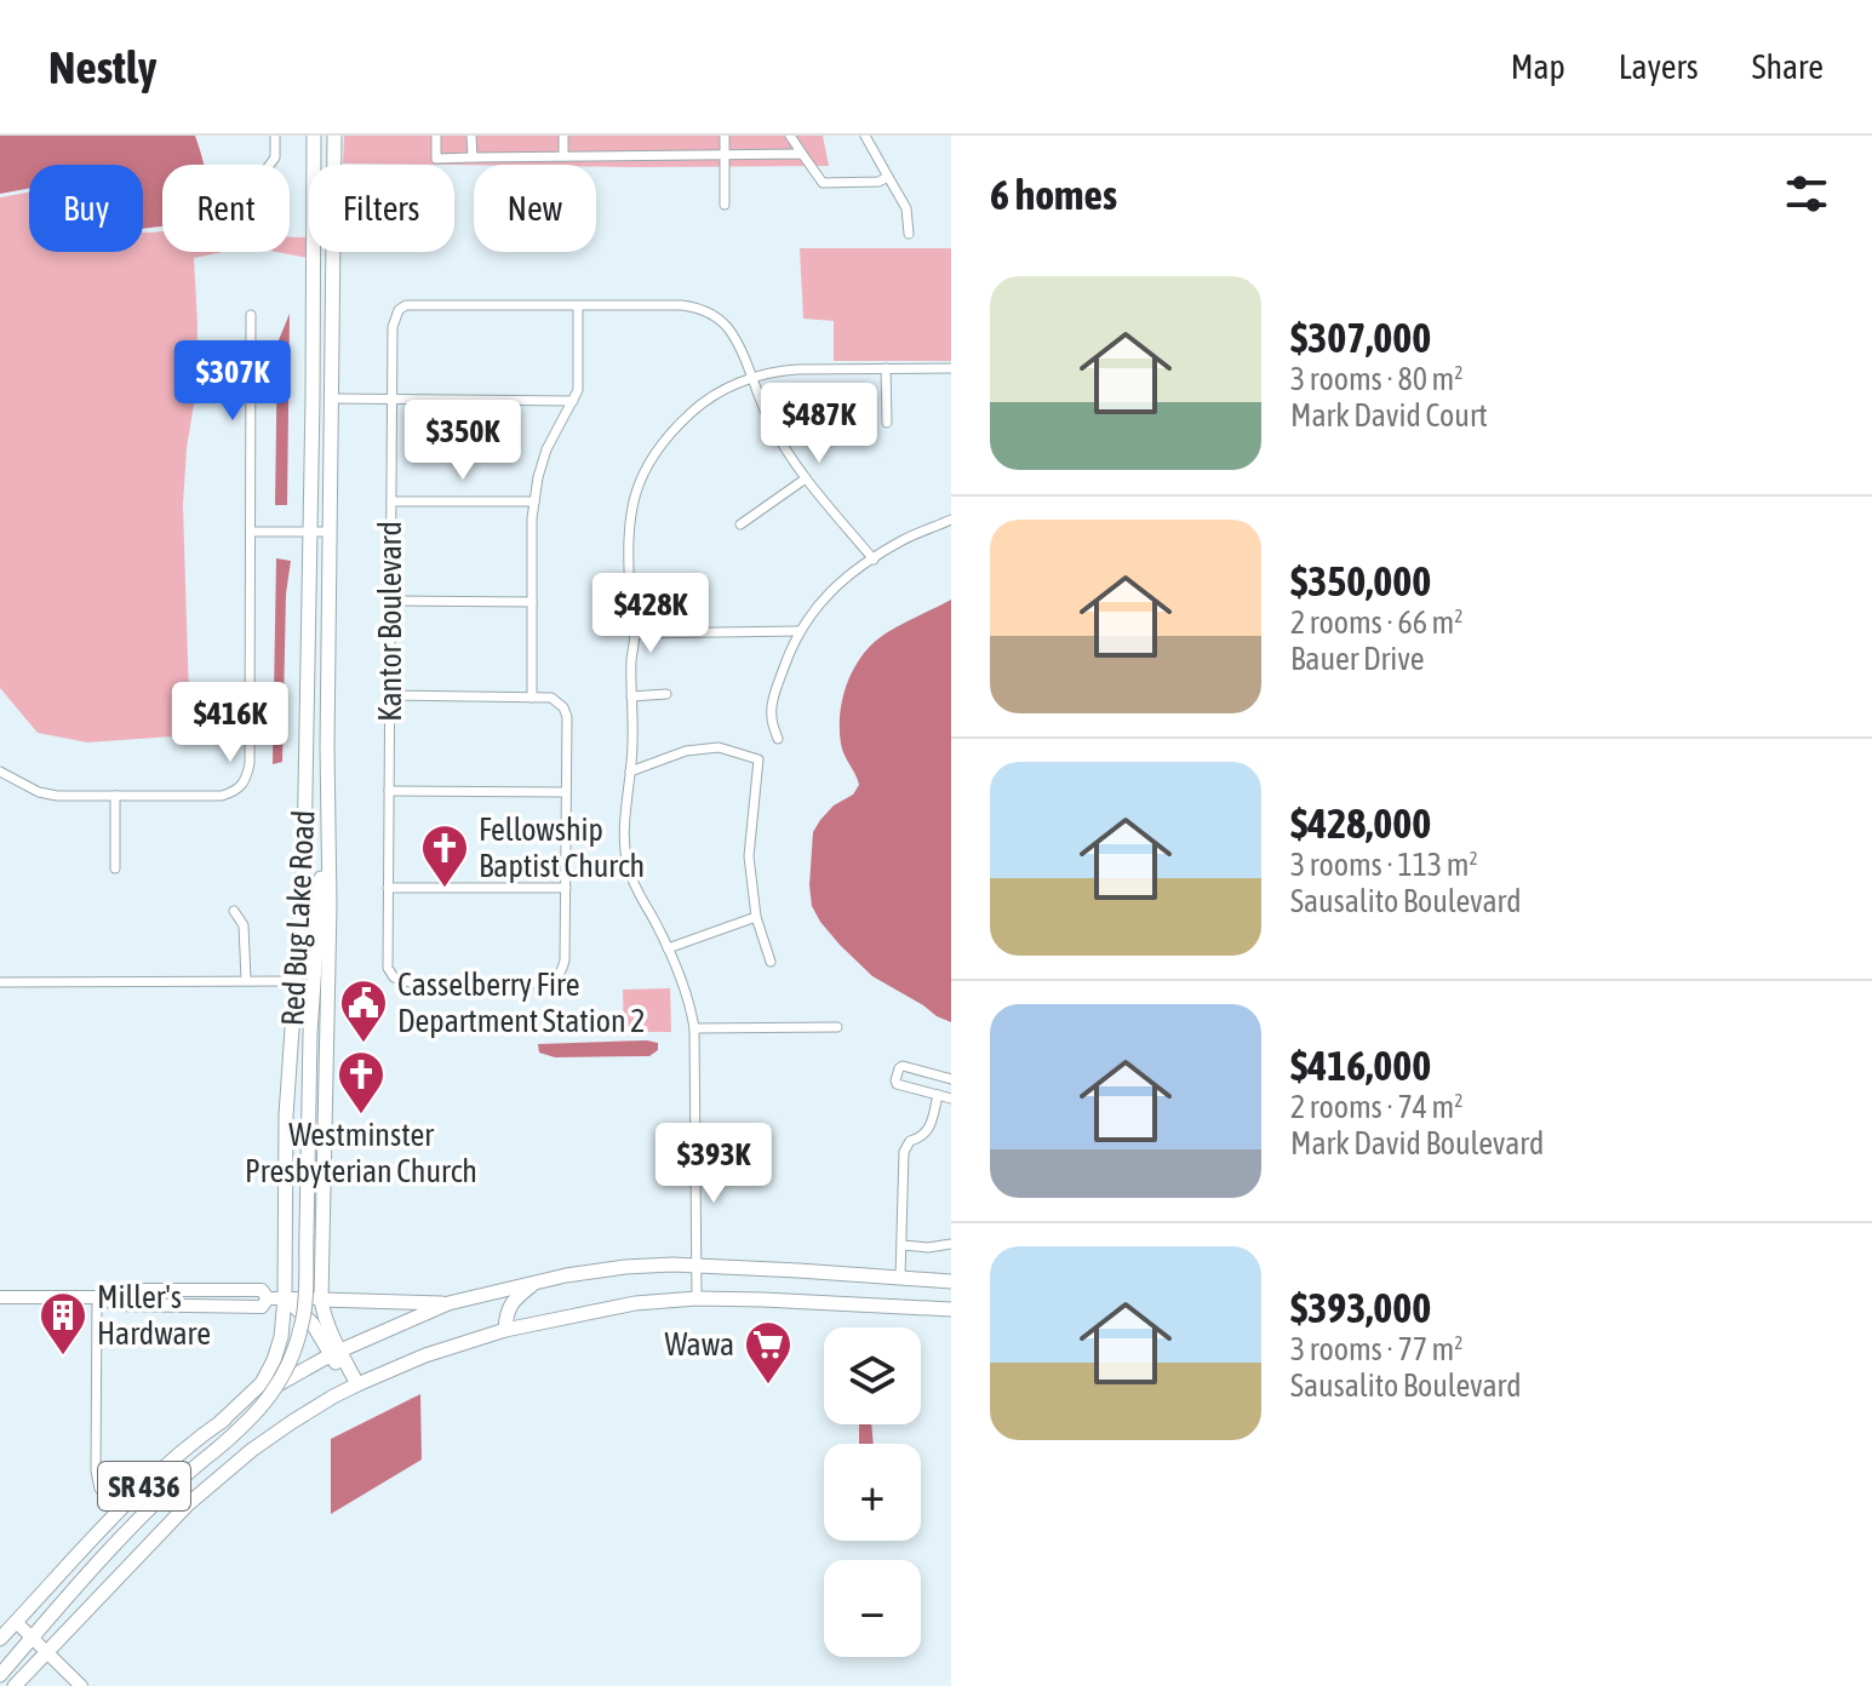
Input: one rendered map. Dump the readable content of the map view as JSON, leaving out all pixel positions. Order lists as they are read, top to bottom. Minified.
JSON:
{"streets":{"main road":["Red Bug Lake Road","SR 436"],"street":["Kantor Boulevard"]},"crossings":[["Red Bug Lake Road","SR 436"]],"places":{"church":["Fellowship Baptist Church","Westminster Presbyterian Church"],"public building":["Casselberry Fire Department Station 2"],"building":["Miller's Hardware"],"supermarket":["Wawa"]},"page":{"header":"Nestly","nav":["Map","Layers","Share"],"heading":"6 homes","chip":["Buy","Rent","Filters","New"],"list":[{"name":"$307,000","note":"3 rooms · 80 m² · Mark David Court"},{"name":"$350,000","note":"2 rooms · 66 m² · Bauer Drive"},{"name":"$428,000","note":"3 rooms · 113 m² · Sausalito Boulevard"},{"name":"$416,000","note":"2 rooms · 74 m² · Mark David Boulevard"},{"name":"$393,000","note":"3 rooms · 77 m² · Sausalito Boulevard"}],"price":["$307K","$487K","$350K","$428K","$416K","$393K"],"map_buttons":["+","−"]}}
